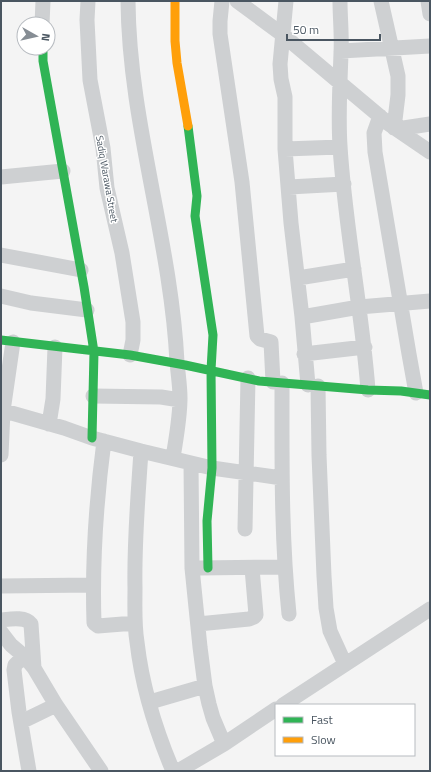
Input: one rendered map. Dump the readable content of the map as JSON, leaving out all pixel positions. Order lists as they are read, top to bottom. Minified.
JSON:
{"streets":{"street":["Sadiq Warawa Street"]},"legend":["Fast","Slow"],"scale_bar":"50 m","north":"right"}
